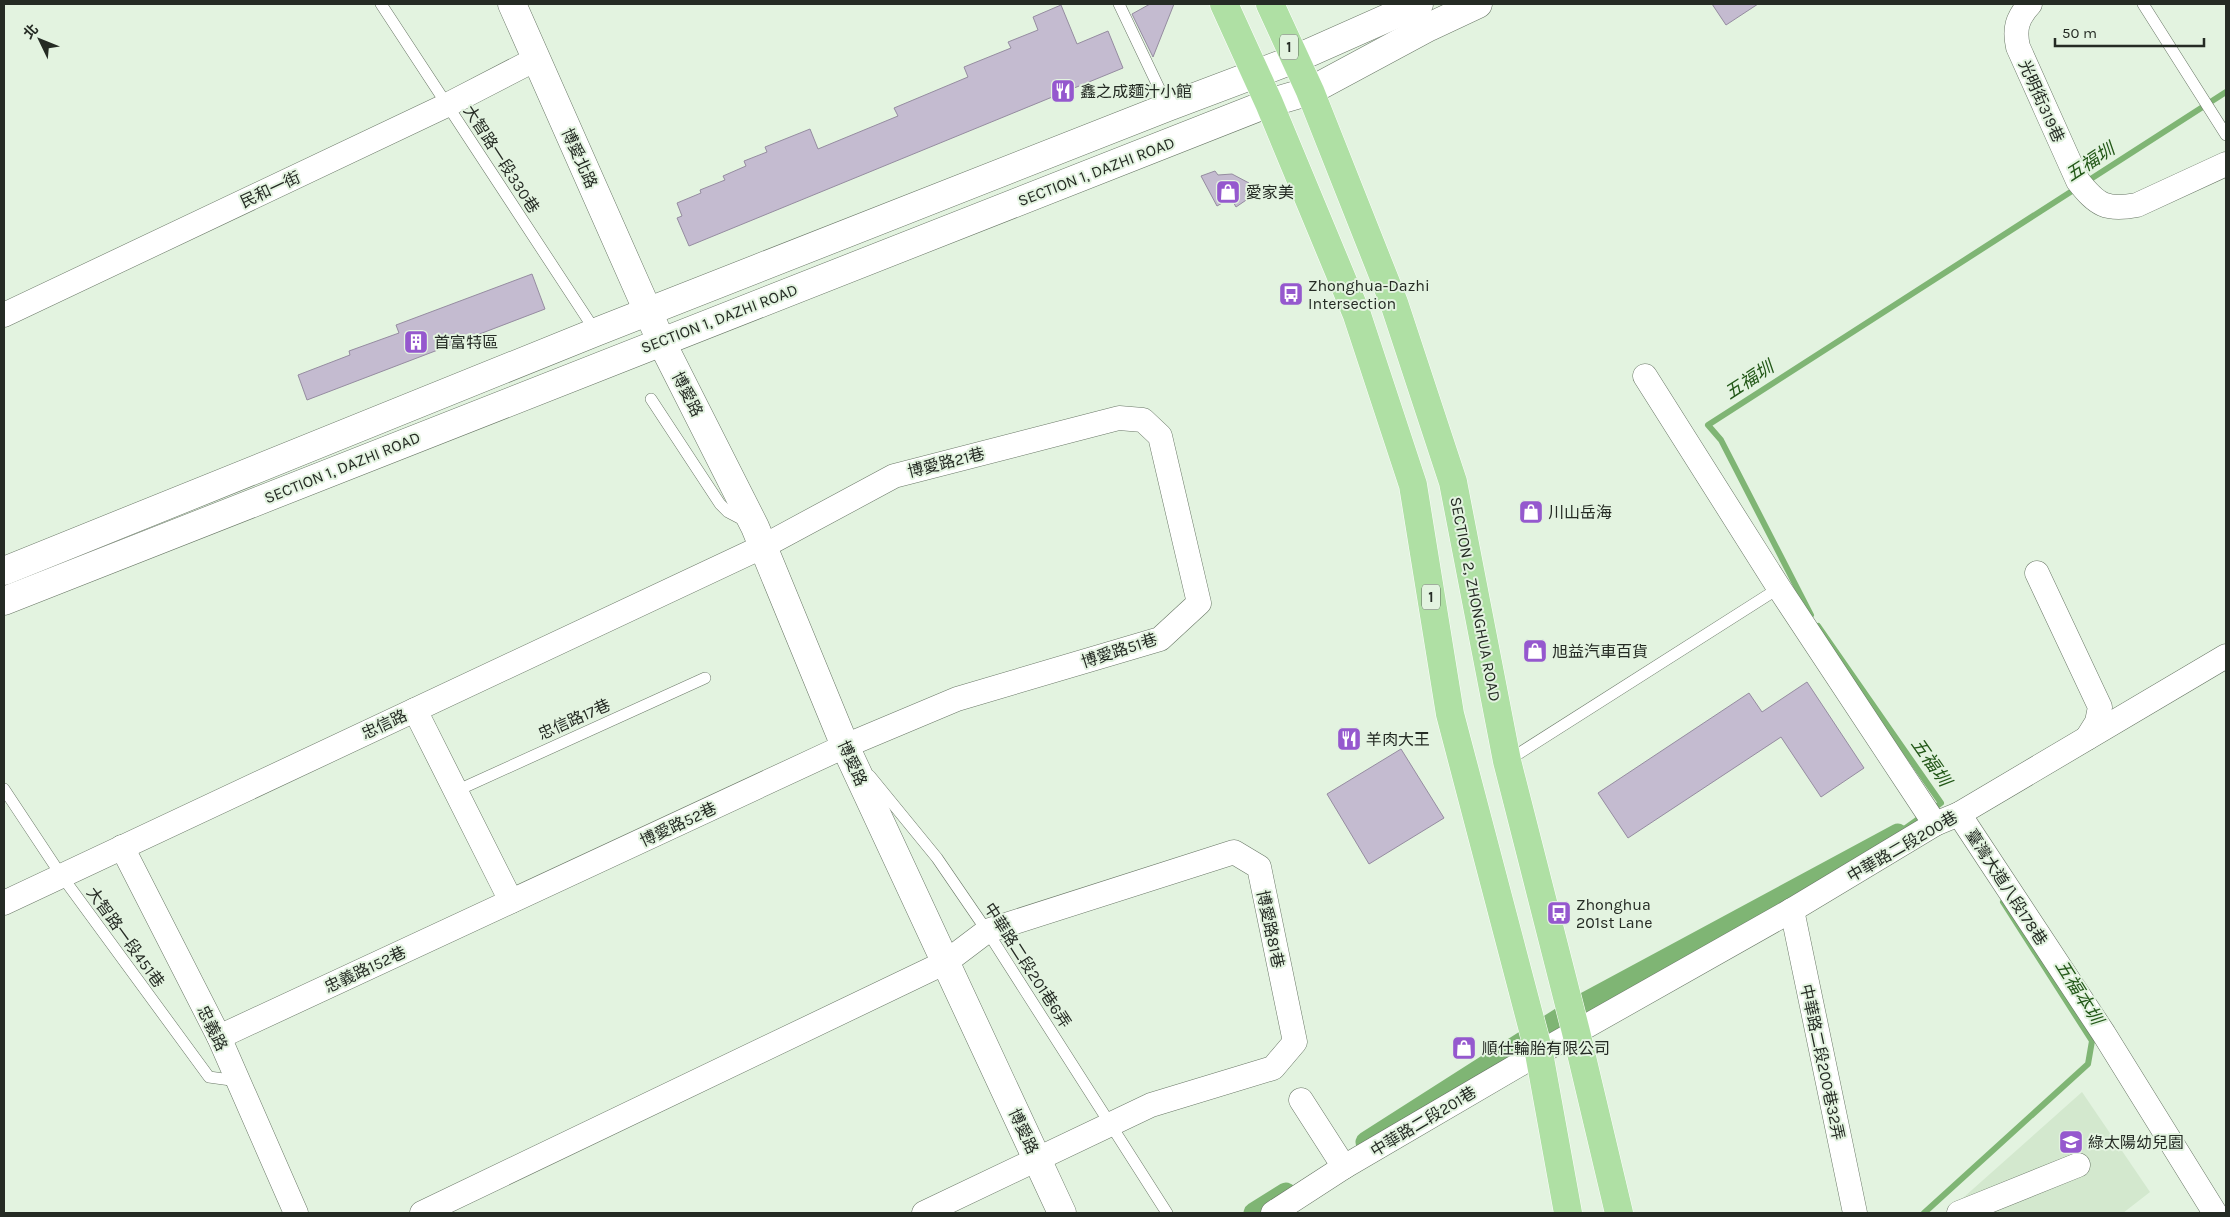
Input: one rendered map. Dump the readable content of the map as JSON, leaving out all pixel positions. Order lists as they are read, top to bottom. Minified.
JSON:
{"streets":{"main road":["1","SECTION 2, ZHONGHUA ROAD"],"street":["光明街319巷","博愛北路","SECTION 1, DAZHI ROAD","民和一街","博愛路","博愛路21巷","博愛路51巷","忠信路","博愛路52巷","中華路二段200巷","臺灣大道八段178巷","博愛路81巷","忠義路152巷","忠義路","中華路二段200巷32弄","中華路二段201巷"],"lane":["大智路一段330巷","忠信路17巷","大智路一段451巷","中華路二段201巷6弄"]},"crossings":[["1","SECTION 1, DAZHI ROAD"],["1","中華路二段201巷"],["博愛北路","SECTION 1, DAZHI ROAD"],["博愛北路","民和一街"],["博愛北路","博愛路"],["大智路一段330巷","SECTION 1, DAZHI ROAD"],["大智路一段330巷","民和一街"],["SECTION 1, DAZHI ROAD","博愛路"],["SECTION 1, DAZHI ROAD","SECTION 2, ZHONGHUA ROAD"],["博愛路","博愛路21巷"],["博愛路","博愛路51巷"],["博愛路","忠信路"],["博愛路","博愛路52巷"],["博愛路","博愛路81巷"],["博愛路","中華路二段201巷6弄"],["博愛路21巷","博愛路51巷"],["博愛路21巷","忠信路"],["SECTION 2, ZHONGHUA ROAD","中華路二段200巷"],["SECTION 2, ZHONGHUA ROAD","中華路二段201巷"],["博愛路51巷","博愛路52巷"],["博愛路51巷","中華路二段201巷6弄"],["忠信路","大智路一段451巷"],["忠信路","忠義路"],["博愛路52巷","中華路二段201巷6弄"],["博愛路52巷","忠義路152巷"],["中華路二段200巷","臺灣大道八段178巷"],["中華路二段200巷","中華路二段200巷32弄"],["中華路二段200巷","中華路二段201巷"],["博愛路81巷","中華路二段201巷6弄"],["大智路一段451巷","忠義路"],["忠義路152巷","忠義路"]],"water":["五福圳","五福本圳"],"places":{"restaurant":["鑫之成麵汁小館","羊肉大王"],"shop":["愛家美","川山岳海","旭益汽車百貨","順仕輪胎有限公司"],"bus stop":["Zhonghua-Dazhi Intersection","Zhonghua 201st Lane"],"building":["首富特區"],"school or university":["綠太陽幼兒園"]},"scale_bar":"50 m","north":"top left"}
